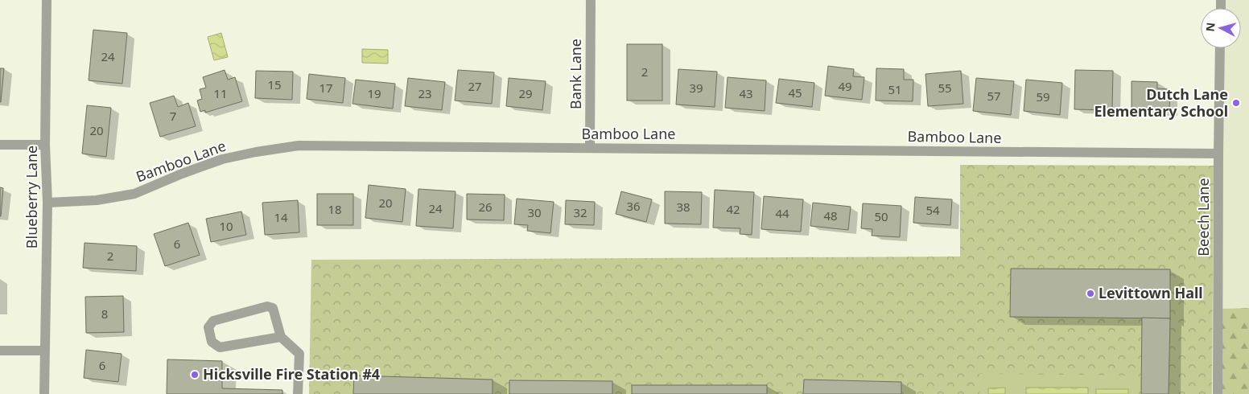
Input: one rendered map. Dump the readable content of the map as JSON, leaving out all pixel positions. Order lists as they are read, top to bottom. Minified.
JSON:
{"streets":{"street":["Bank Lane","Bamboo Lane","Blueberry Lane","Beech Lane"]},"crossings":[["Bank Lane","Bamboo Lane"],["Bamboo Lane","Blueberry Lane"],["Bamboo Lane","Beech Lane"]],"places":["Dutch Lane Elementary School","Levittown Hall","Hicksville Fire Station #4"],"house_numbers":["24","2","15","27","49","17","39","55","51","45","11","19","23","29","43","57","59","7","20","20","36","26","38","24","18","42","54","30","32","44","48","50","14","10","6","2","8","6"],"north":"left"}
